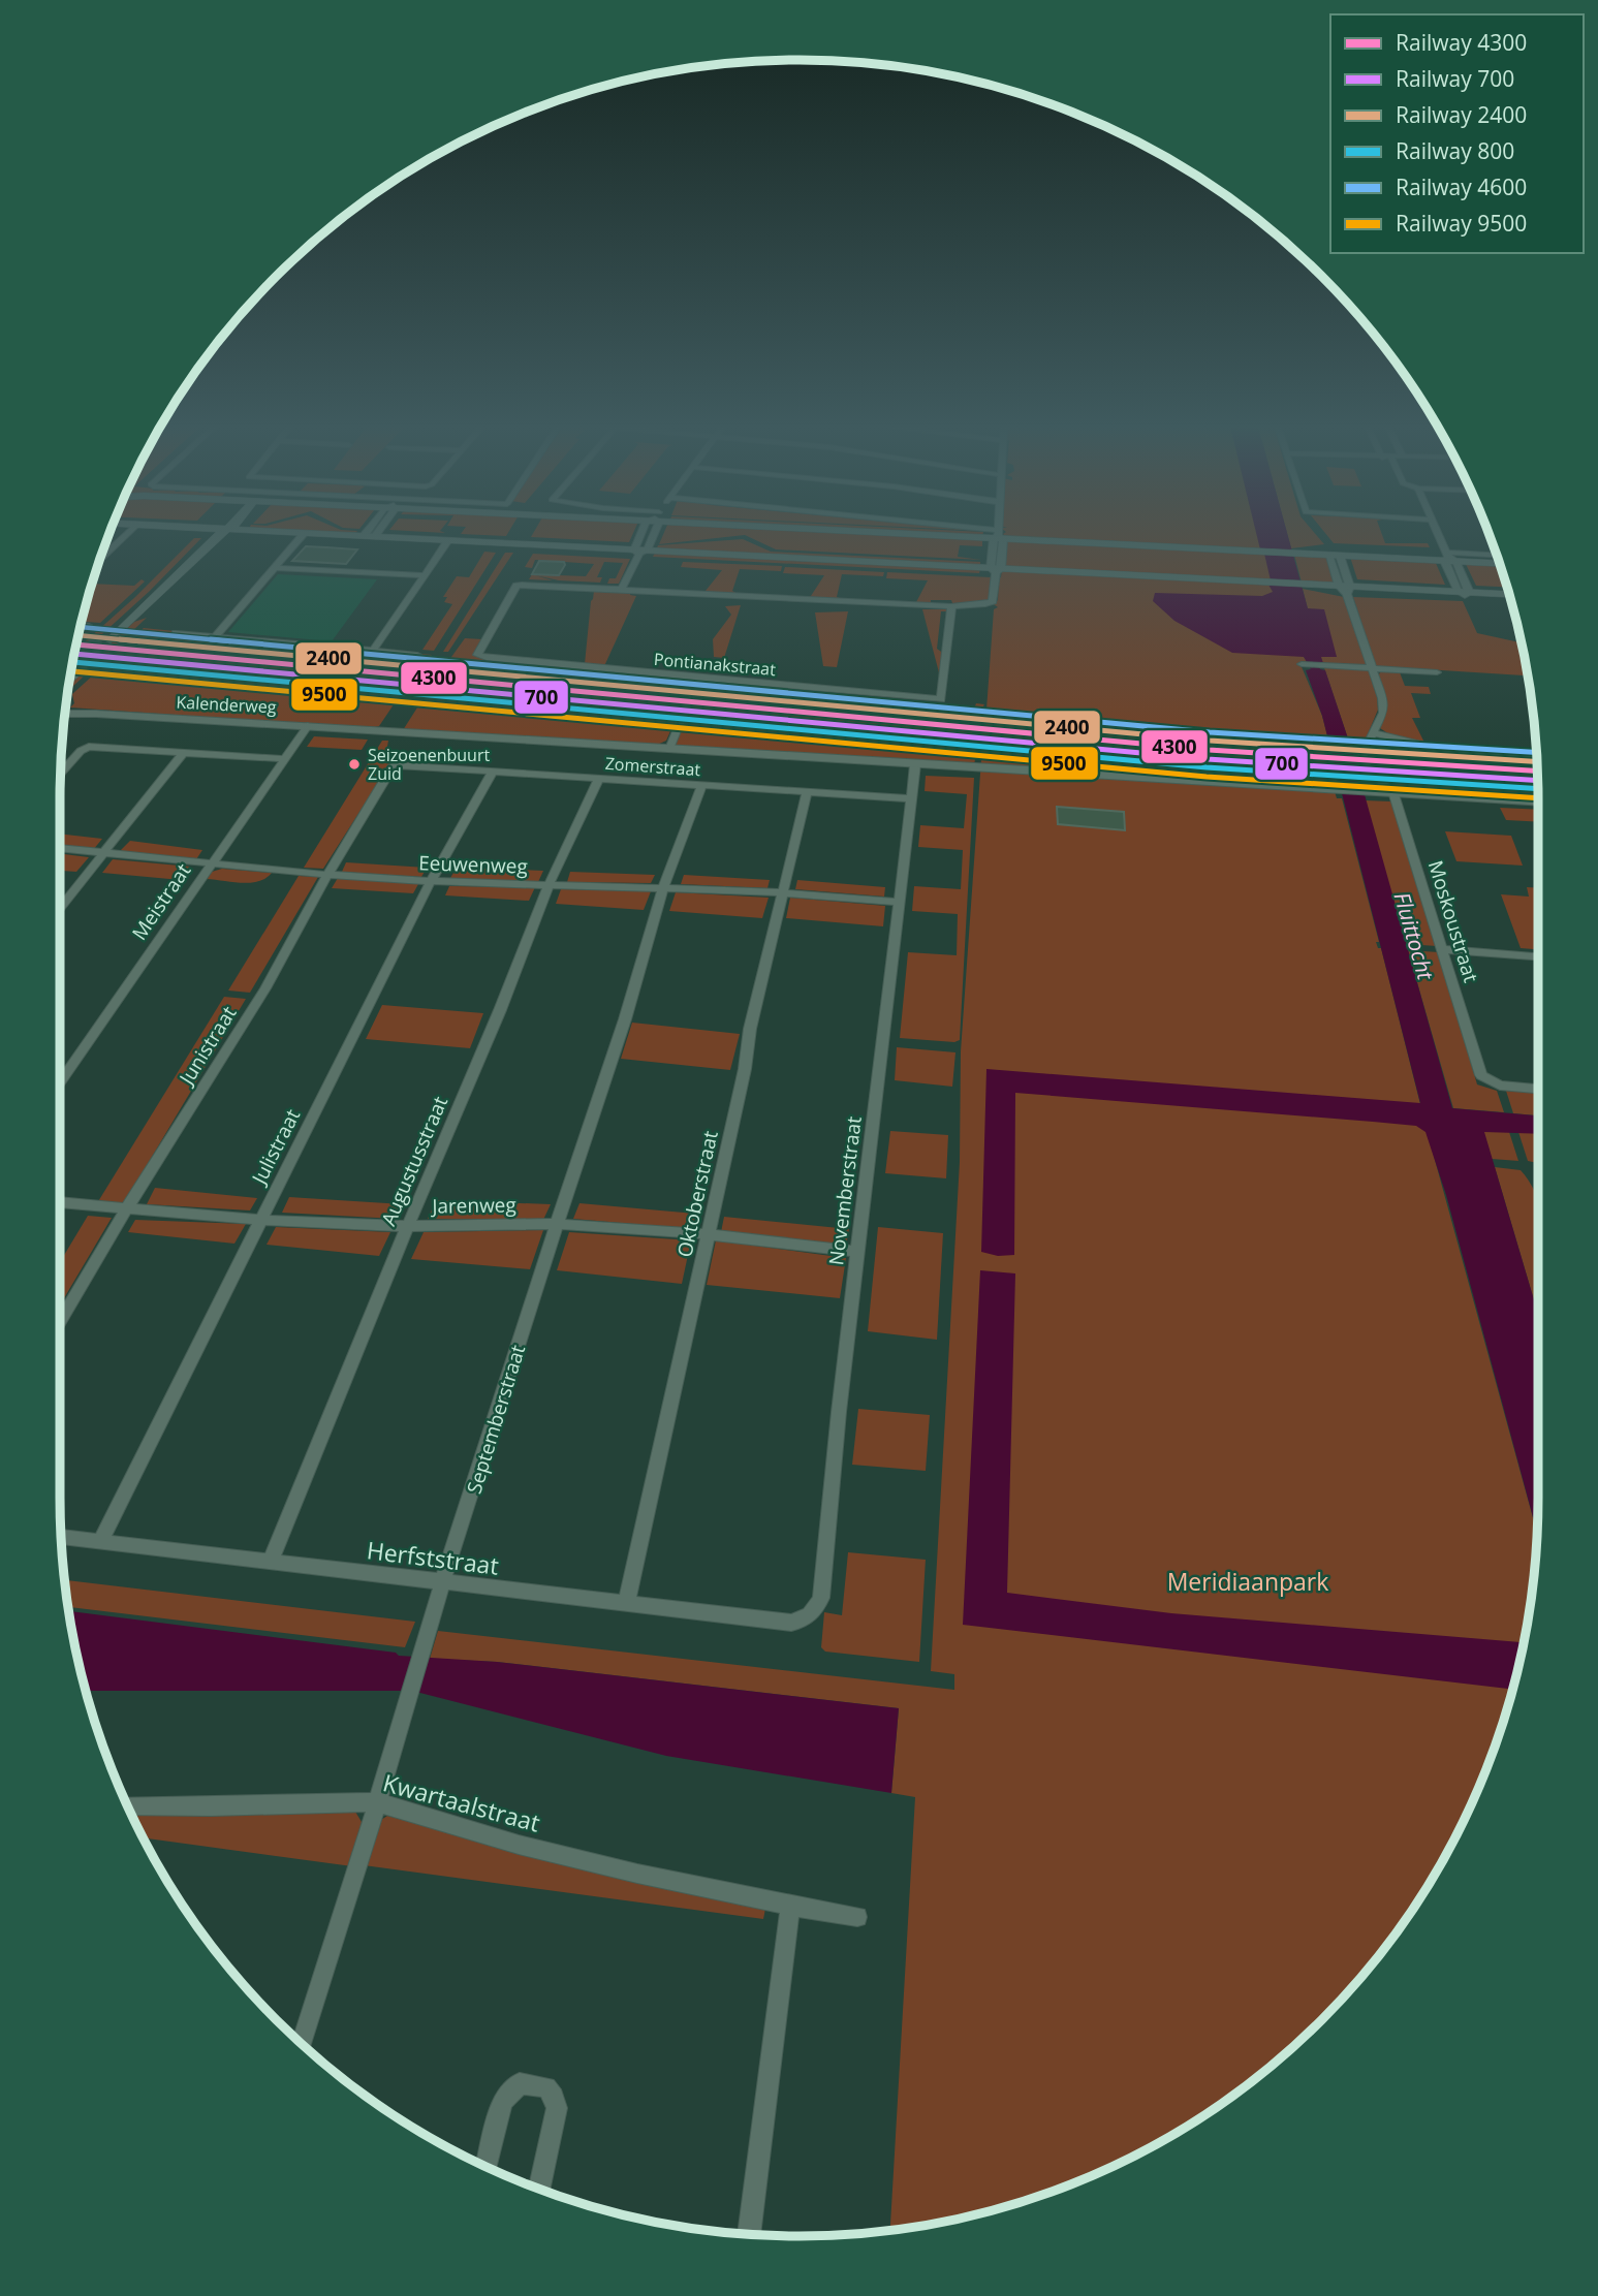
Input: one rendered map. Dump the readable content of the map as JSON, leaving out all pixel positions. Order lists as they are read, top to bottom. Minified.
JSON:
{"streets":{"street":["Pontianakstraat","Kalenderweg","Zomerstraat","Eeuwenweg","Meistraat","Moskoustraat","Junistraat","Julistraat","Augustusstraat","Novemberstraat","Oktoberstraat","Jarenweg","Septemberstraat","Herfststraat","Kwartaalstraat"]},"crossings":[["Kalenderweg","Meistraat"],["Kalenderweg","Moskoustraat"],["Kalenderweg","Novemberstraat"],["Zomerstraat","Junistraat"],["Zomerstraat","Julistraat"],["Zomerstraat","Augustusstraat"],["Zomerstraat","Novemberstraat"],["Zomerstraat","Oktoberstraat"],["Zomerstraat","Septemberstraat"],["Eeuwenweg","Meistraat"],["Eeuwenweg","Junistraat"],["Eeuwenweg","Julistraat"],["Eeuwenweg","Augustusstraat"],["Eeuwenweg","Novemberstraat"],["Eeuwenweg","Oktoberstraat"],["Eeuwenweg","Septemberstraat"],["Junistraat","Jarenweg"],["Julistraat","Jarenweg"],["Julistraat","Herfststraat"],["Augustusstraat","Jarenweg"],["Augustusstraat","Herfststraat"],["Novemberstraat","Jarenweg"],["Novemberstraat","Herfststraat"],["Oktoberstraat","Jarenweg"],["Oktoberstraat","Herfststraat"],["Jarenweg","Septemberstraat"],["Septemberstraat","Herfststraat"],["Septemberstraat","Kwartaalstraat"]],"water":["Fluittocht"],"parks":["Meridiaanpark"],"places":["Seizoenenbuurt Zuid"],"lines":["rail line 4600","rail line 2400","rail line 4300","rail line 700","rail line 800","rail line 9500"],"legend":["Railway 4300","Railway 700","Railway 2400","Railway 800","Railway 4600","Railway 9500"]}
